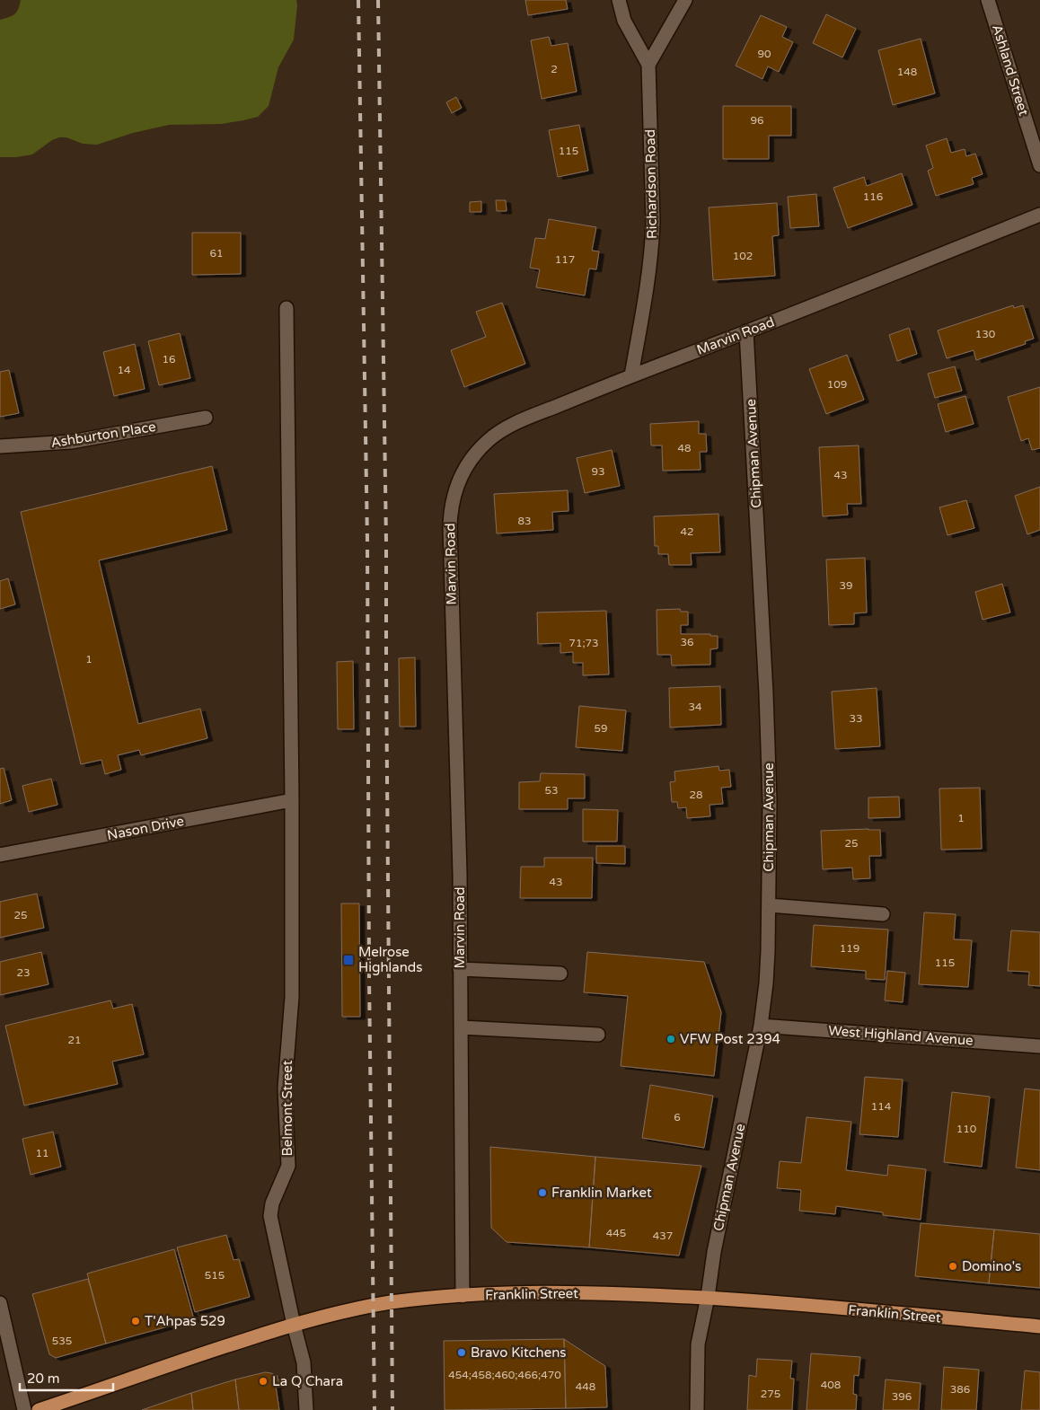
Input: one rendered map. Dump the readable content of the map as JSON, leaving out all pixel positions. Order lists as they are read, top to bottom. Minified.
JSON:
{"streets":{"main road":["Franklin Street"],"street":["Ashland Street","Richardson Road","Marvin Road","Ashburton Place","Chipman Avenue","Nason Drive","West Highland Avenue","Belmont Street"]},"crossings":[["Richardson Road","Marvin Road"],["Marvin Road","Chipman Avenue"],["Marvin Road","Franklin Street"],["Chipman Avenue","West Highland Avenue"],["Chipman Avenue","Franklin Street"],["Nason Drive","Belmont Street"],["Belmont Street","Franklin Street"]],"places":{"transit":["Melrose Highlands"],"other":["VFW Post 2394","Franklin Market","Domino's","T'Ahpas 529","Bravo Kitchens","La Q Chara"]},"house_numbers":["90","2","148","96","115","116","61","102","117","130","16","14","109","48","93","43","83","42","39","36","71;73","1","34","33","59","53","28","1","25","43","25","119","115","23","21","114","6","110","11","445","437","515","535","454;458;460;466;470","408","448","386","275","396"],"scale_bar":"20 m"}
